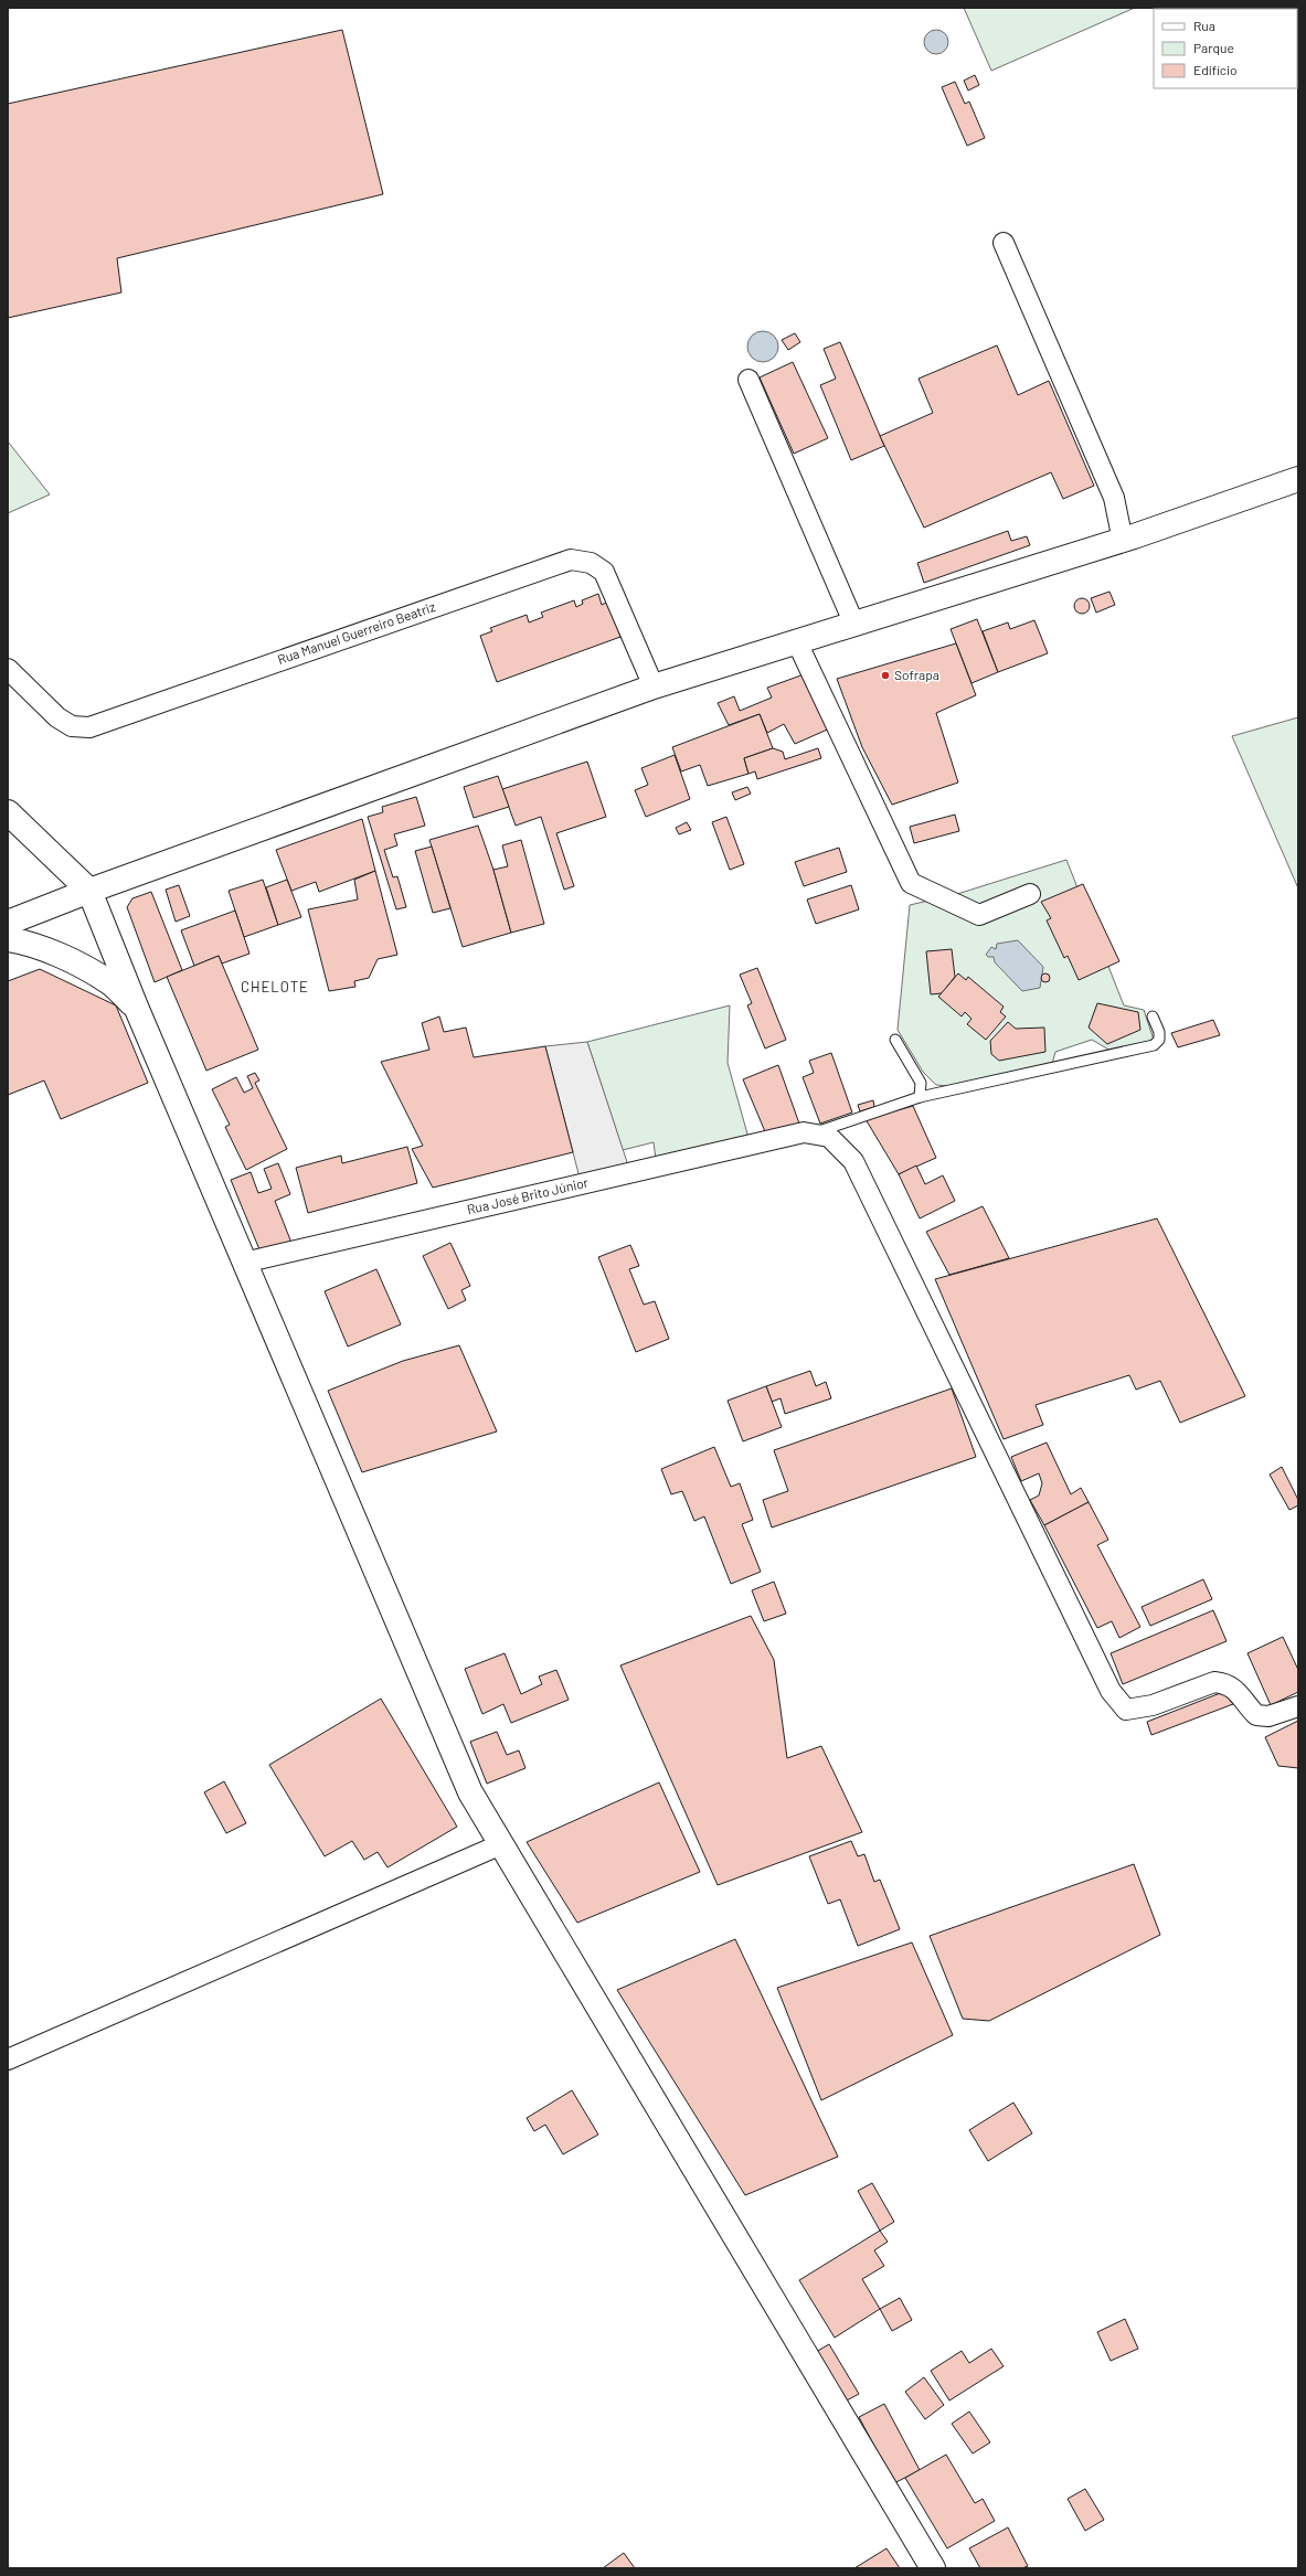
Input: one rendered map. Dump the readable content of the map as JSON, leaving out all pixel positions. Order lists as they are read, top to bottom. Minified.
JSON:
{"streets":{"street":["Rua Manuel Guerreiro Beatriz","Rua José Brito Júnior"]},"districts":["CHELOTE"],"places":["Sofrapa"],"legend":["Rua","Parque","Edifício"]}
